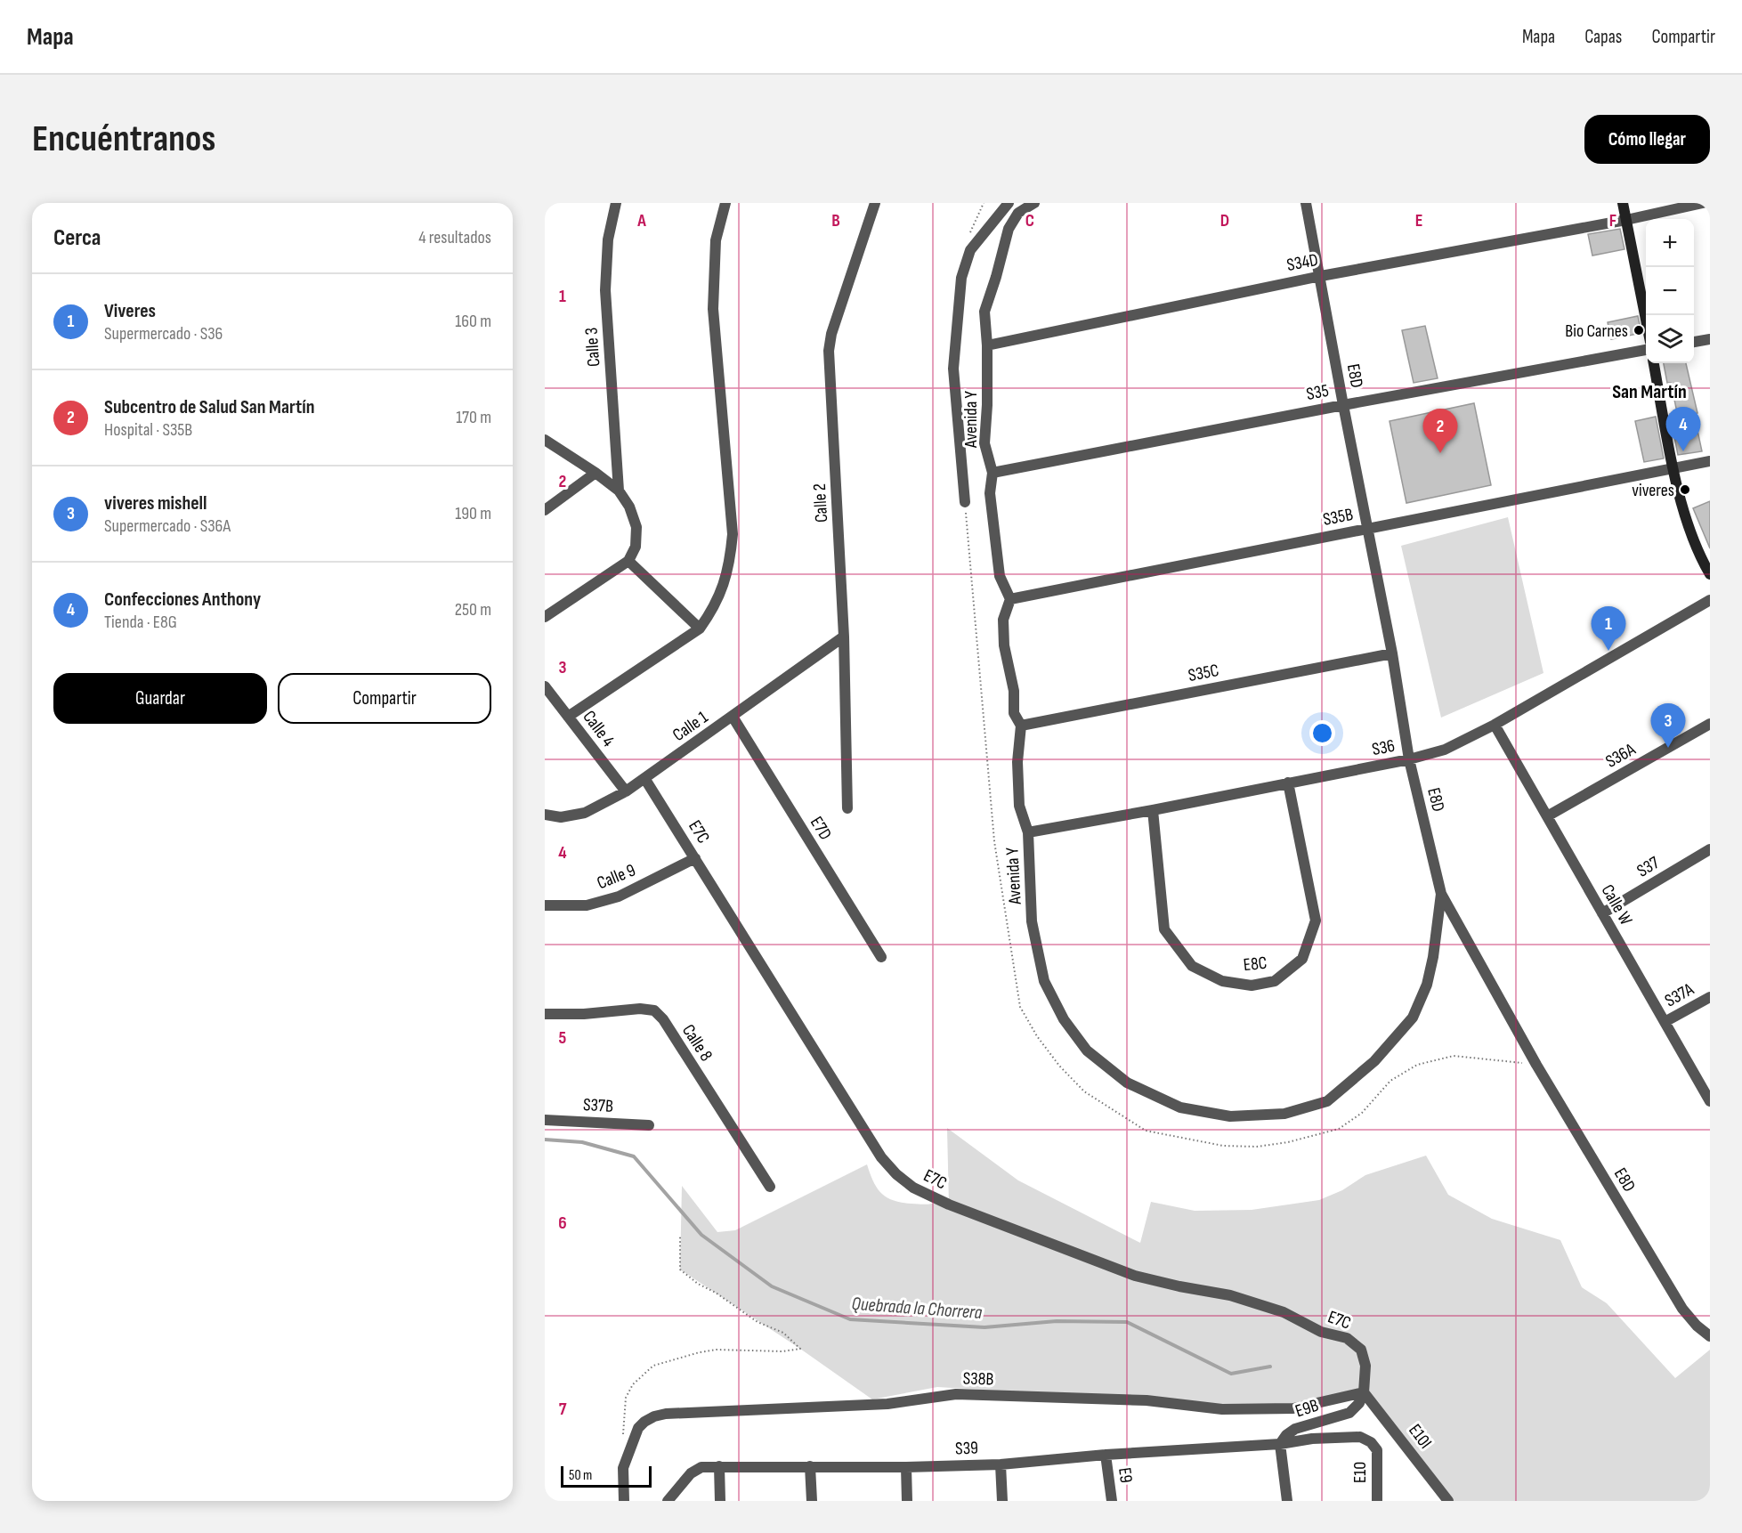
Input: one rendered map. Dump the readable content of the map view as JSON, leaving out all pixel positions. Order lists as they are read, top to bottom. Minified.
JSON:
{"streets":{"street":["S34D","Calle 3","E8D","S35","Avenida Y","Calle 2","S35B","S35C","Calle 1","Calle 4","S36","S36A","E7D","E7C","S37","Calle 9","Calle W","E8C","S37A","Calle 8","S37B","S38B","E9B","E10I","S39","E10","E9"]},"crossings":[["S34D","E8D"],["S34D","Avenida Y"],["E8D","S35"],["E8D","Avenida Y"],["E8D","S35B"],["E8D","S35C"],["E8D","S36"],["S35","Avenida Y"],["Avenida Y","S35B"],["Avenida Y","S35C"],["Avenida Y","S36"],["Calle 2","Calle 1"],["Calle 1","Calle 4"],["Calle 1","E7D"],["Calle 1","E7C"],["S36","Calle W"],["S36","E8C"],["S36A","Calle W"],["E7C","Calle 9"],["E7C","S38B"],["E7C","E9B"],["E7C","E10I"],["S37","Calle W"],["Calle W","S37A"],["S38B","E9B"],["S38B","E10I"],["E9B","E10I"],["E9B","S39"],["E9B","E10"],["S39","E10"],["S39","E9"]],"districts":["San Martín"],"water":["Quebrada la Chorrera"],"places":["Bio Carnes","viveres"],"scale_bar":"50 m","page":{"header":"Mapa","nav":["Mapa","Capas","Compartir"],"buttons":["Cómo llegar",["Guardar","Compartir"]],"title":"Encuéntranos","heading":["Cerca","4 resultados"],"map_buttons":["+","−"],"list":[{"mark":"1","name":"Viveres","note":"Supermercado · S36","value":"160 m"},{"mark":"2","name":"Subcentro de Salud San Martín","note":"Hospital · S35B","value":"170 m"},{"mark":"3","name":"viveres mishell","note":"Supermercado · S36A","value":"190 m"},{"mark":"4","name":"Confecciones Anthony","note":"Tienda · E8G","value":"250 m"}],"pins":["4","2","1","3"],"scale":"50 m"},"grid":{"columns":["A","B","C","D","E","F"],"rows":["1","2","3","4","5","6","7"]}}
